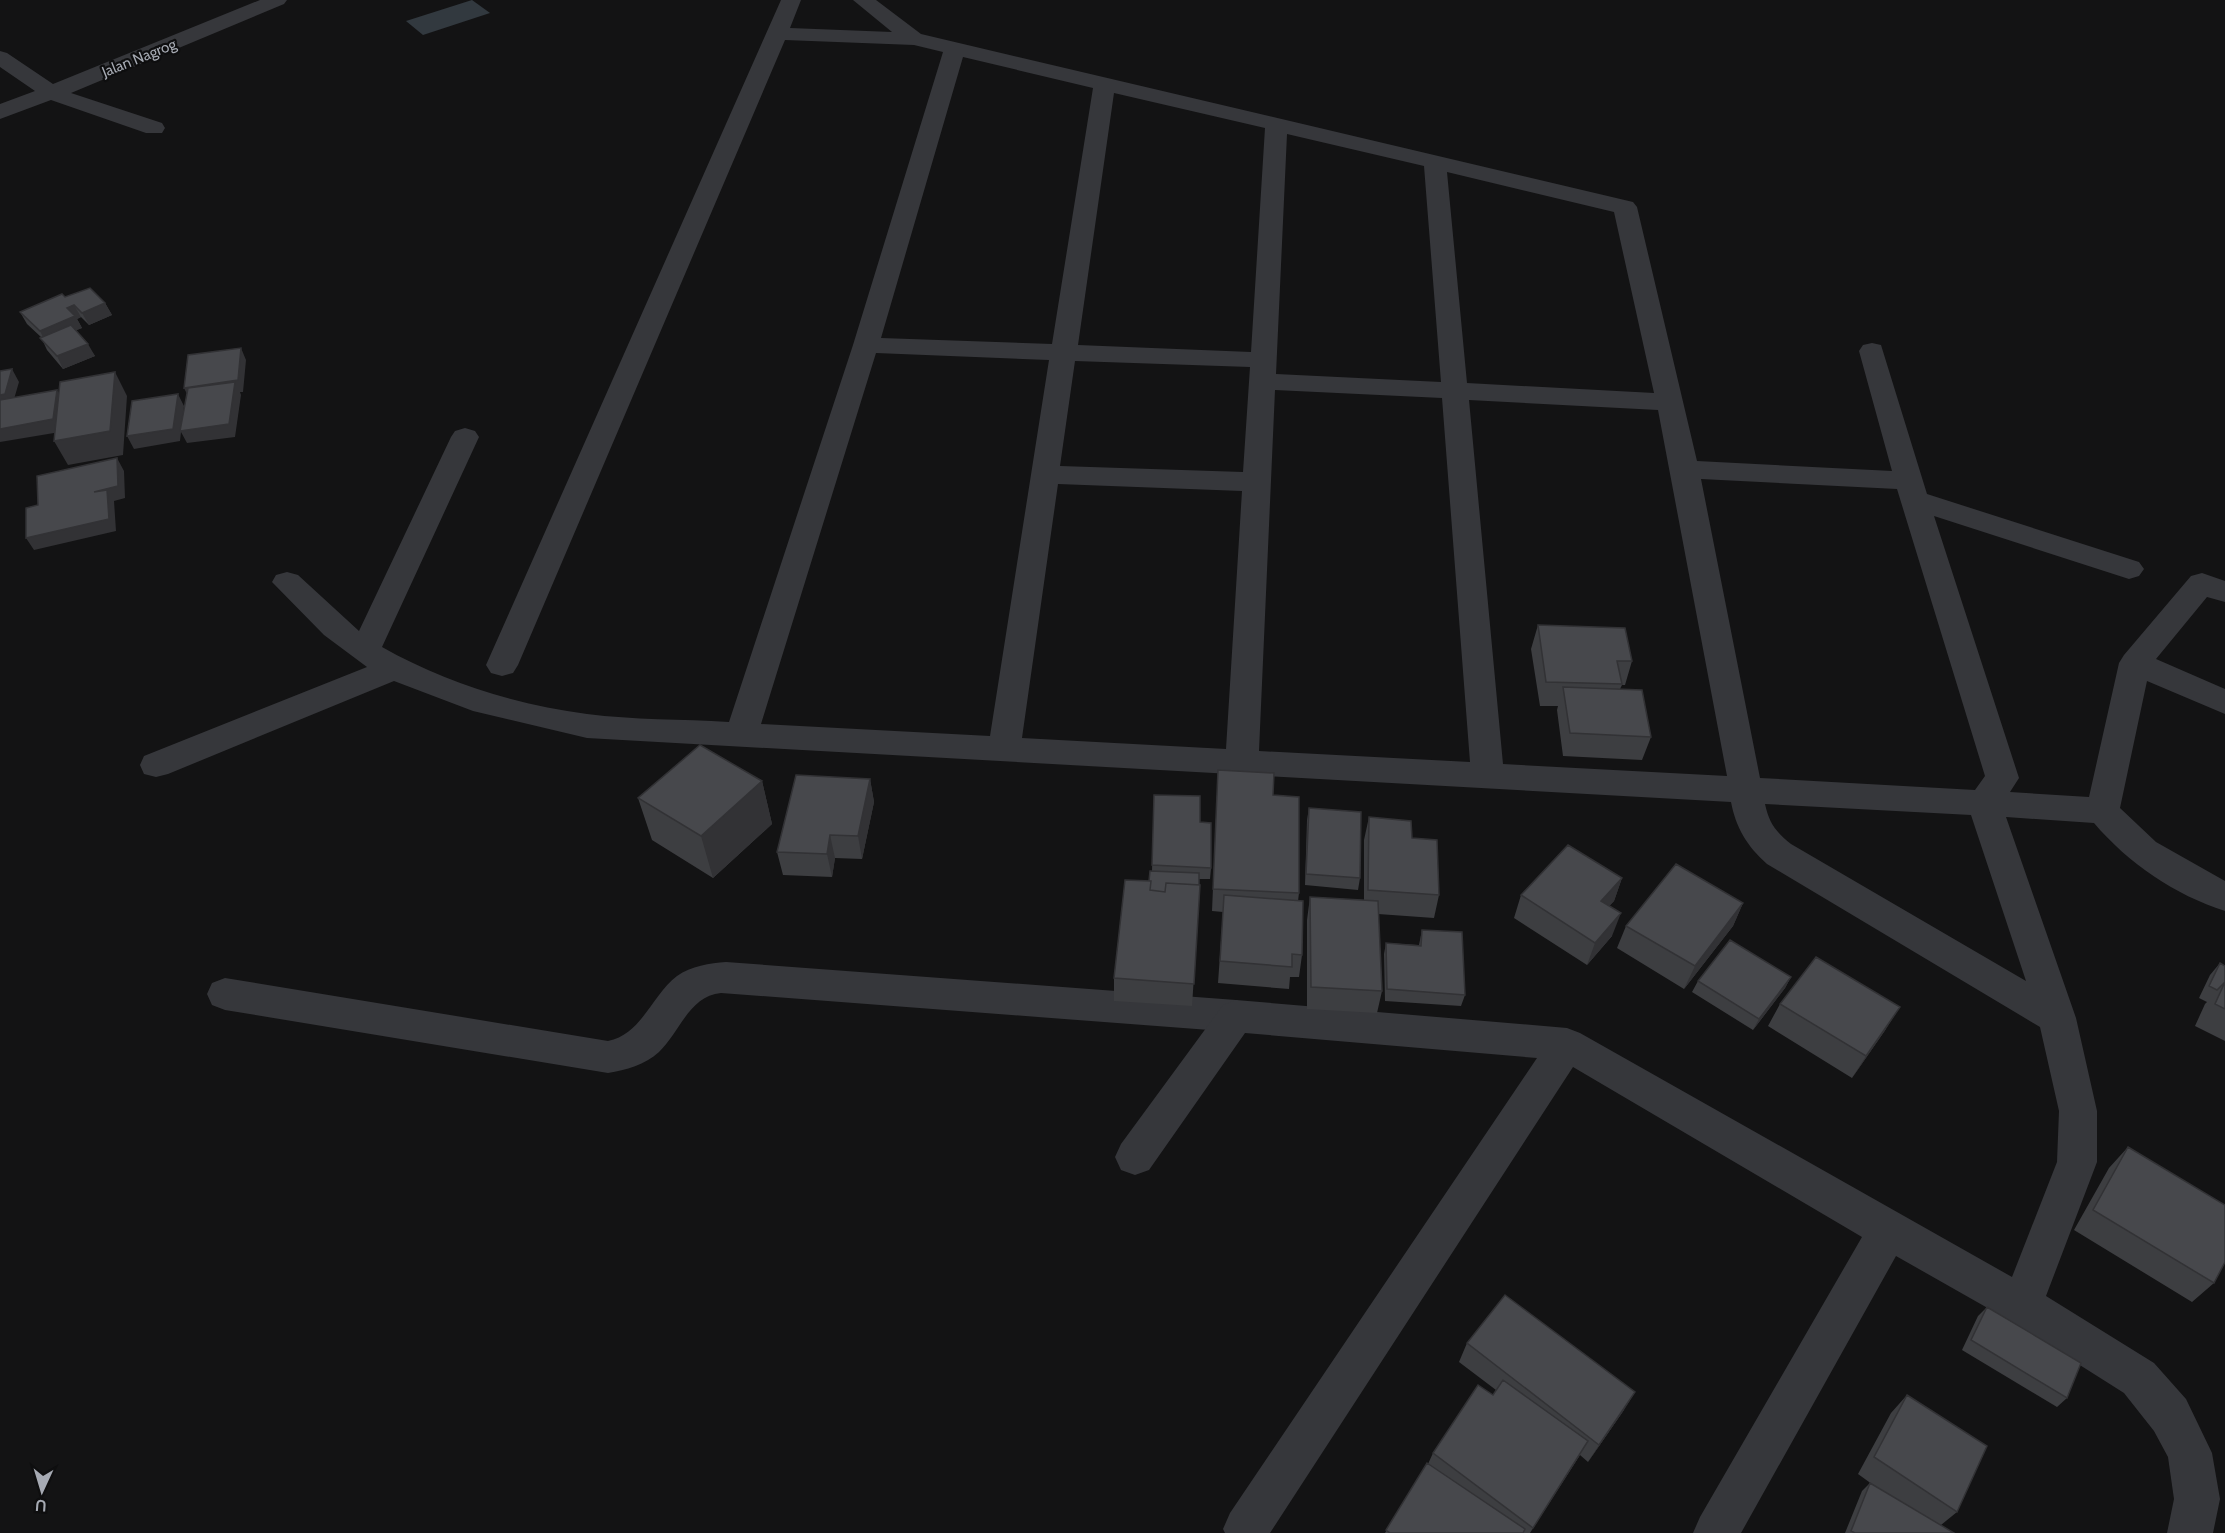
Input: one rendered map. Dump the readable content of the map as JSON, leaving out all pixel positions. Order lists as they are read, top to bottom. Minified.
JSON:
{"streets":{"street":["Jalan Nagrog"]},"north":"bottom"}
